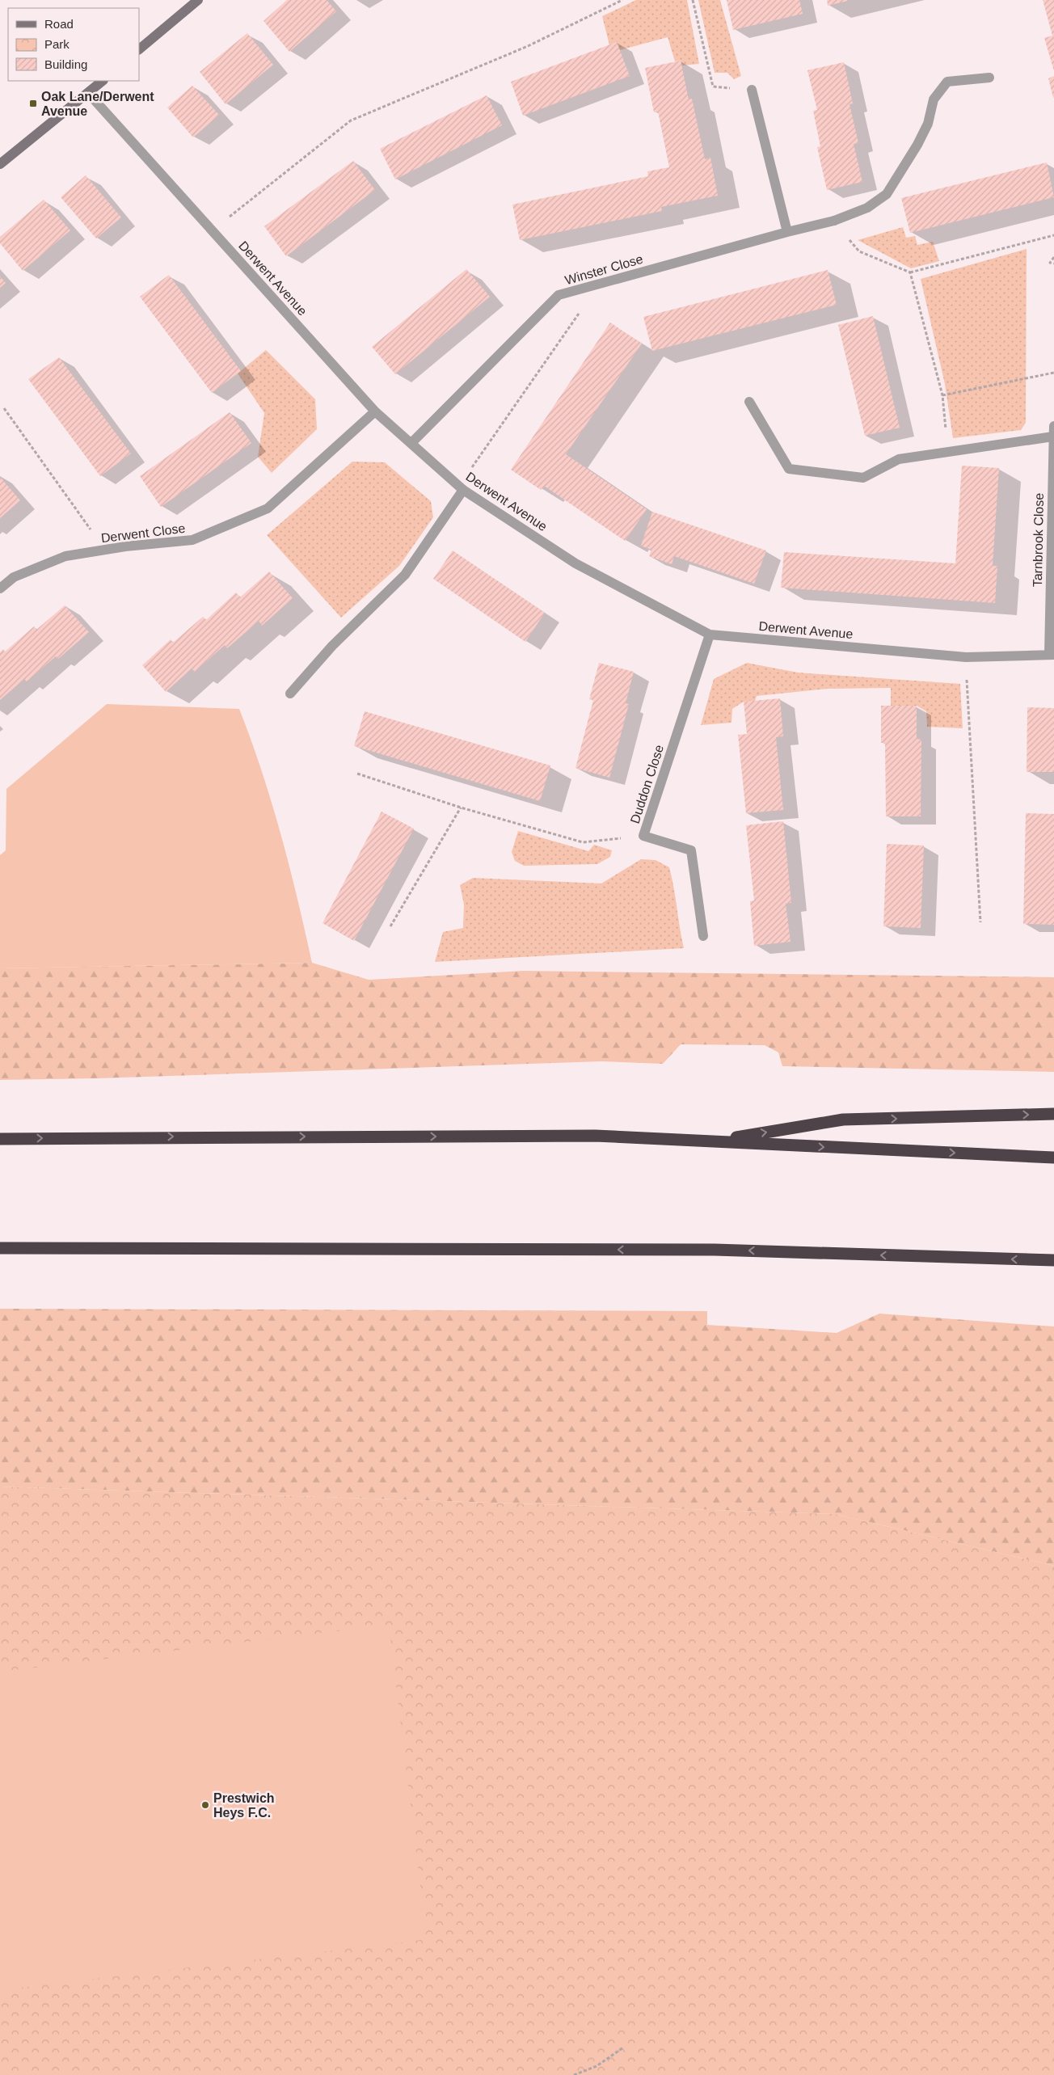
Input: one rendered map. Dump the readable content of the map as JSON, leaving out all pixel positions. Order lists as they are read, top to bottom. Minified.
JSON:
{"streets":{"street":["Winster Close","Derwent Avenue","Derwent Close","Tarnbrook Close","Duddon Close"]},"crossings":[["Winster Close","Derwent Avenue"],["Derwent Avenue","Derwent Close"],["Derwent Avenue","Tarnbrook Close"],["Derwent Avenue","Duddon Close"]],"places":{"transit":["Oak Lane/Derwent Avenue"],"other":["Prestwich Heys F.C."]},"legend":["Road","Park","Building"]}
